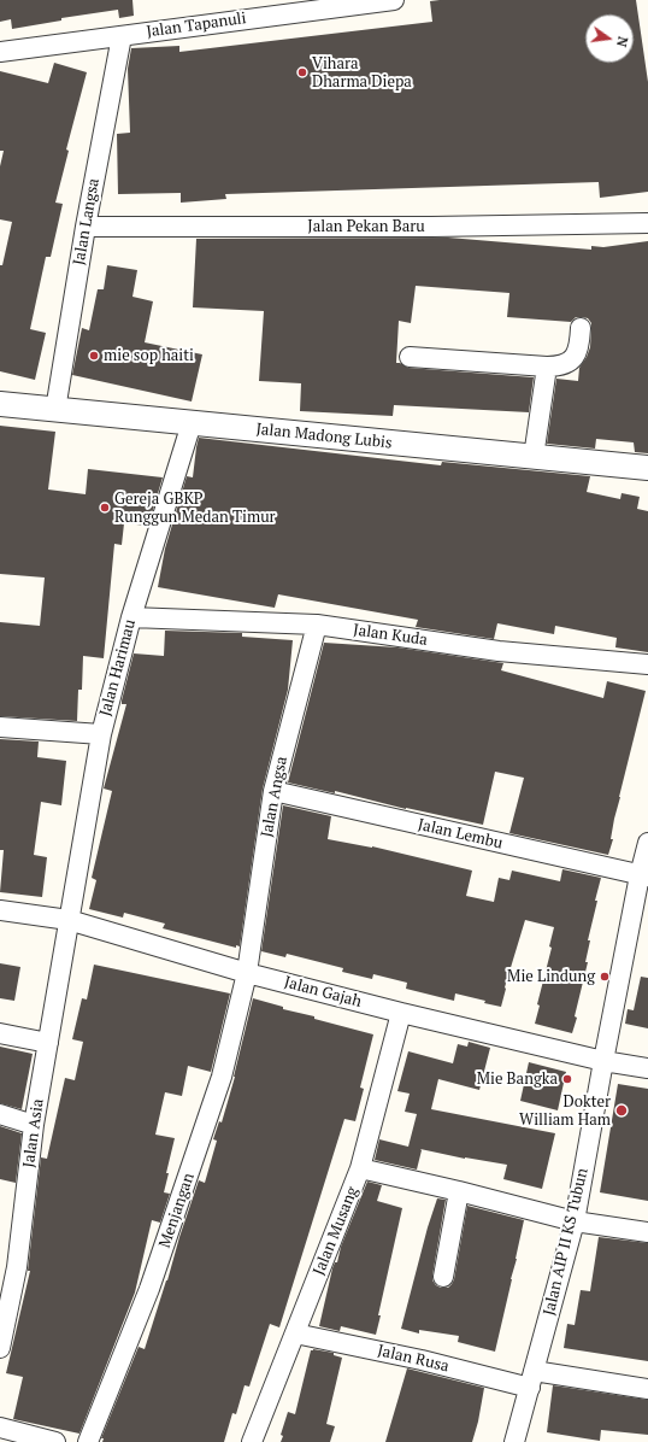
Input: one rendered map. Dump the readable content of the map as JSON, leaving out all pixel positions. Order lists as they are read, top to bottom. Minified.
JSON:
{"streets":{"street":["Jalan Tapanuli","Jalan Langsa","Jalan Pekan Baru","Jalan Madong Lubis","Jalan Kuda","Jalan Harimau","Jalan Angsa","Jalan Lembu","Jalan Gajah","Jalan Asia","Menjangan","Jalan Musang","Jalan AIP II KS Tubun","Jalan Rusa"]},"crossings":[["Jalan Tapanuli","Jalan Langsa"],["Jalan Langsa","Jalan Pekan Baru"],["Jalan Langsa","Jalan Madong Lubis"],["Jalan Madong Lubis","Jalan Harimau"],["Jalan Kuda","Jalan Harimau"],["Jalan Kuda","Jalan Angsa"],["Jalan Harimau","Jalan Gajah"],["Jalan Harimau","Jalan Asia"],["Jalan Angsa","Jalan Lembu"],["Jalan Angsa","Jalan Gajah"],["Jalan Angsa","Menjangan"],["Jalan Lembu","Jalan AIP II KS Tubun"],["Jalan Gajah","Jalan Asia"],["Jalan Gajah","Menjangan"],["Jalan Gajah","Jalan Musang"],["Jalan Gajah","Jalan AIP II KS Tubun"],["Jalan Musang","Jalan Rusa"],["Jalan AIP II KS Tubun","Jalan Rusa"]],"places":["Vihara Dharma Diepa","mie sop haiti","Gereja GBKP Runggun Medan Timur","Mie Lindung","Mie Bangka","Dokter William Ham"],"north":"right"}
